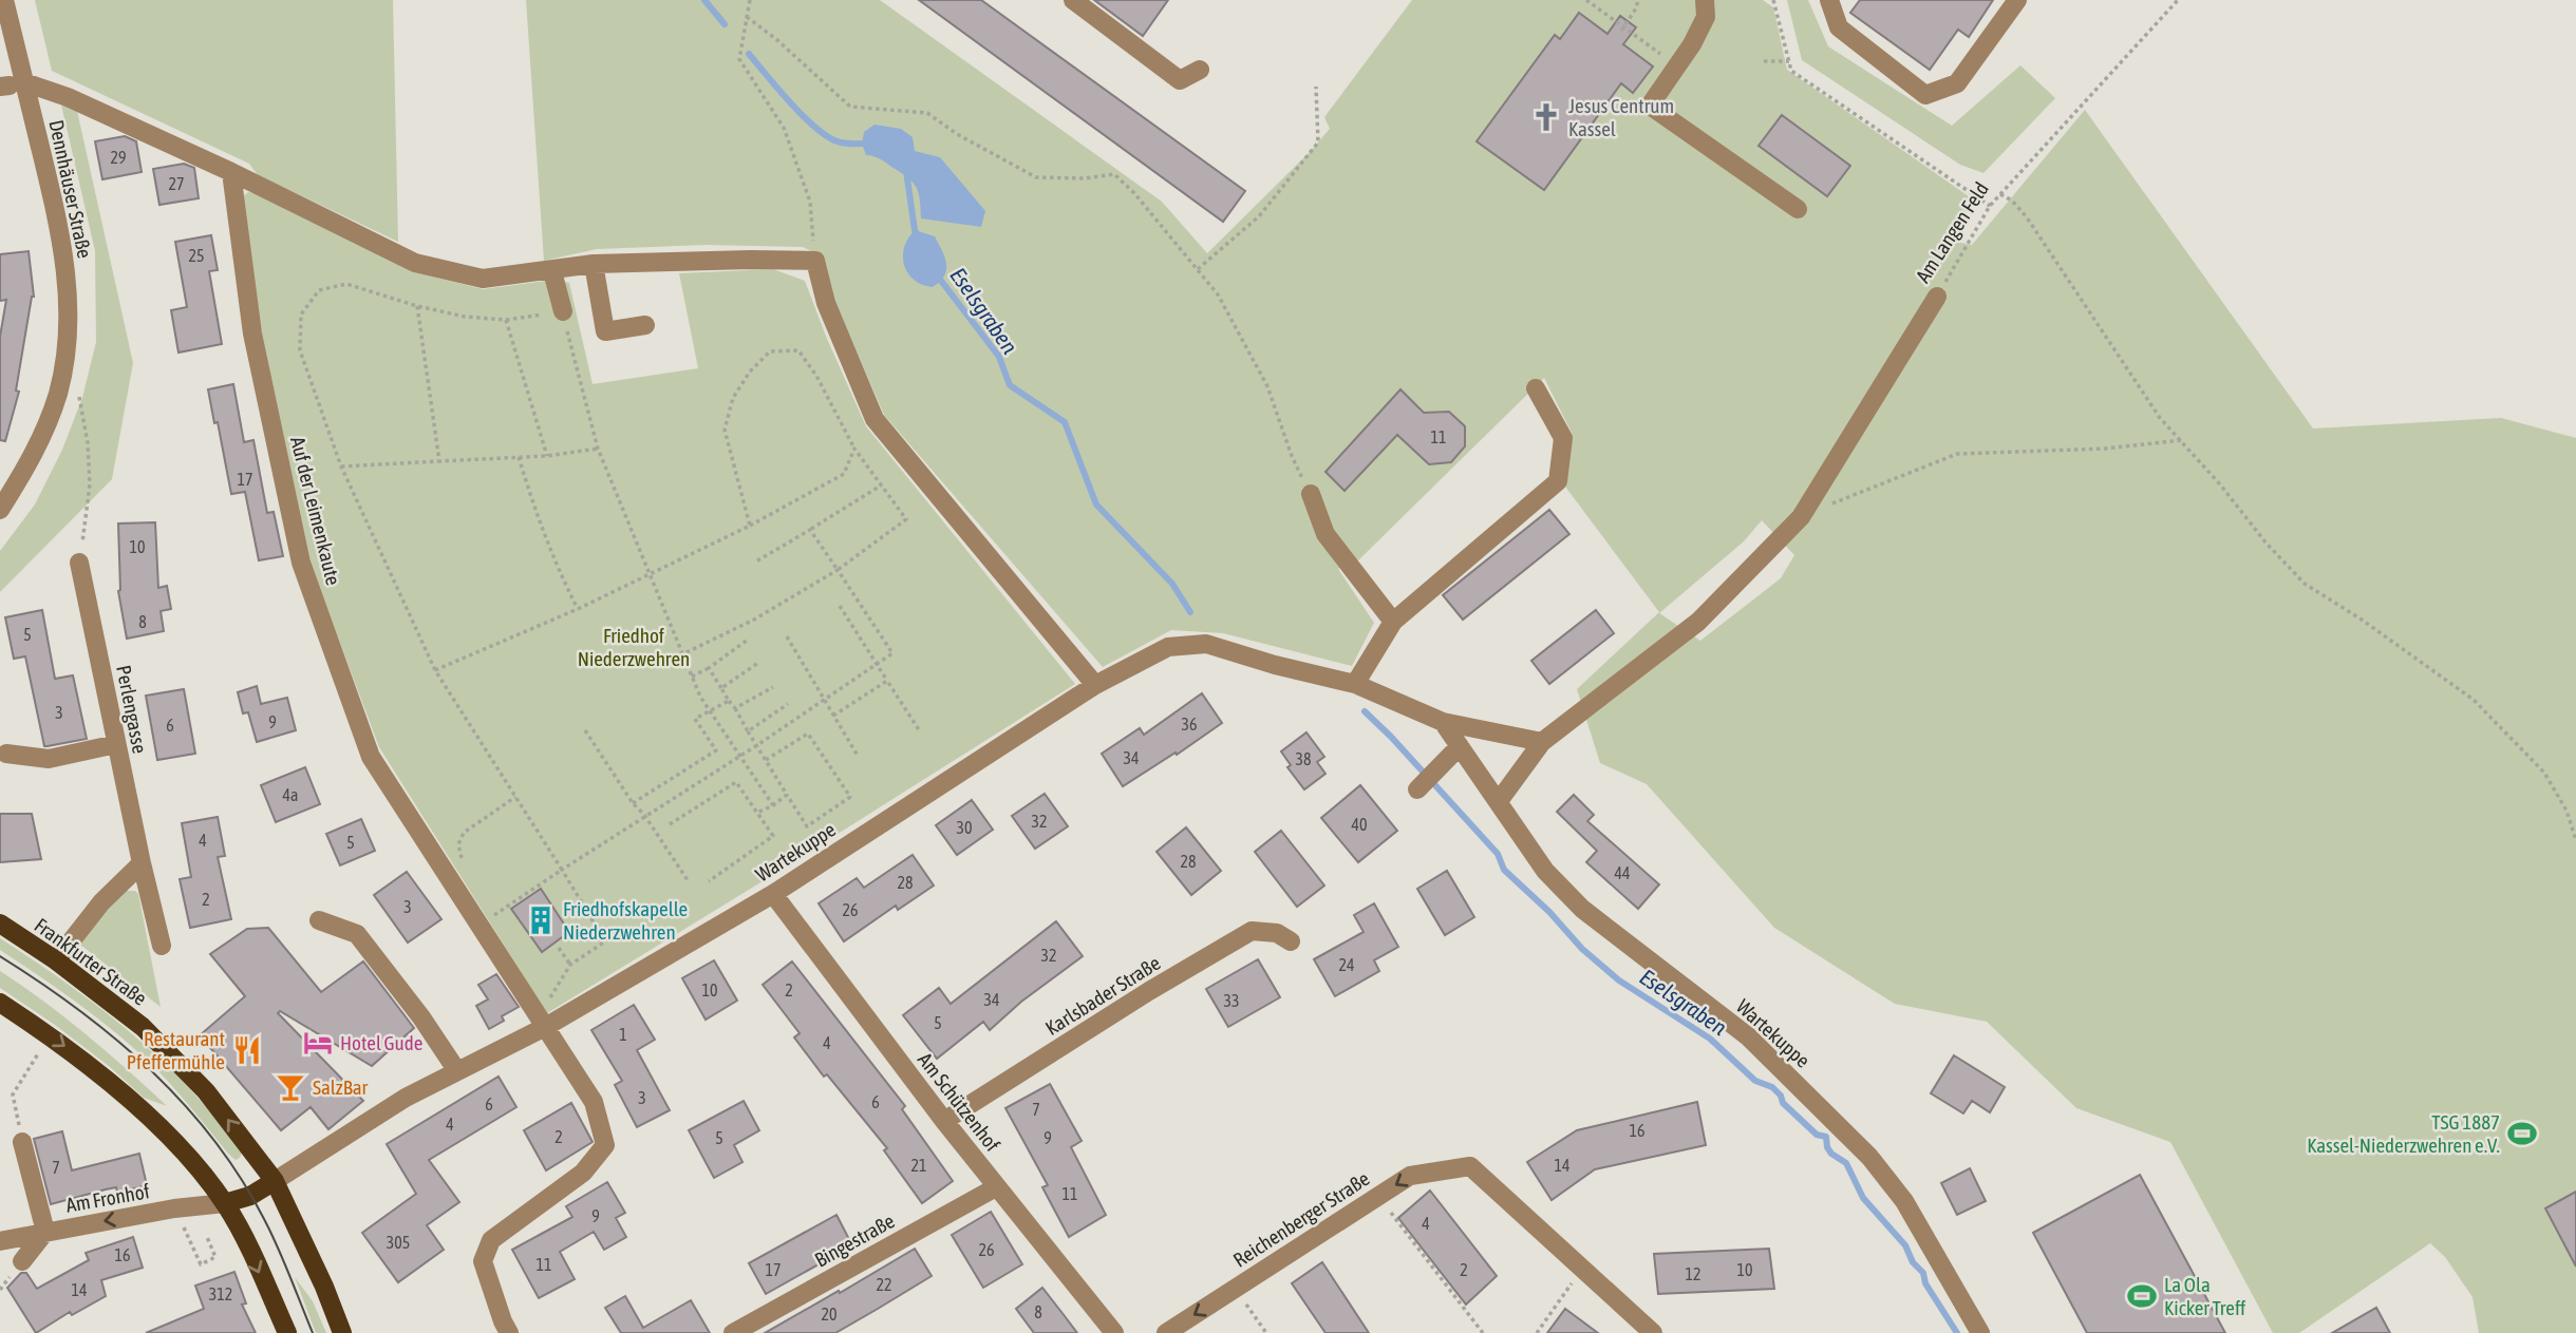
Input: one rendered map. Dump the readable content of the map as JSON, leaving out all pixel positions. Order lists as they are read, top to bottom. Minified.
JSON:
{"streets":{"main road":["Frankfurter Straße"],"street":["Dennhäuser Straße","Am Langen Feld","Auf der Leimenkaute","Perlengasse","Wartekuppe","Karlsbader Straße","Am Schützenhof","Am Fronhof","Reichenberger Straße","Bingestraße"]},"crossings":[["Auf der Leimenkaute","Wartekuppe"],["Wartekuppe","Frankfurter Straße"],["Wartekuppe","Am Schützenhof"],["Karlsbader Straße","Am Schützenhof"],["Am Schützenhof","Bingestraße"]],"one_way":["Am Fronhof","Reichenberger Straße"],"water":["Eselsgraben"],"parks":["Friedhof Niederzwehren"],"places":{"church":["Jesus Centrum Kassel"],"building":["Friedhofskapelle Niederzwehren"],"hotel":["Hotel Gude"],"restaurant":["Restaurant Pfeffermühle"],"bar":["SalzBar"],"sports":["TSG 1887 Kassel-Niederzwehren e.V.","La Ola Kicker Treff"]},"house_numbers":["29","27","25","11","17","10","8","5","3","9","36","6","34","38","4a","32","40","30","4","5","28","44","28","2","3","26","32","24","10","2","34","33","5","1","4","3","6","6","7","4","16","2","5","9","21","14","7","11","9","4","305","26","16","11","17","2","10","12","22","14","312","8","20"]}
